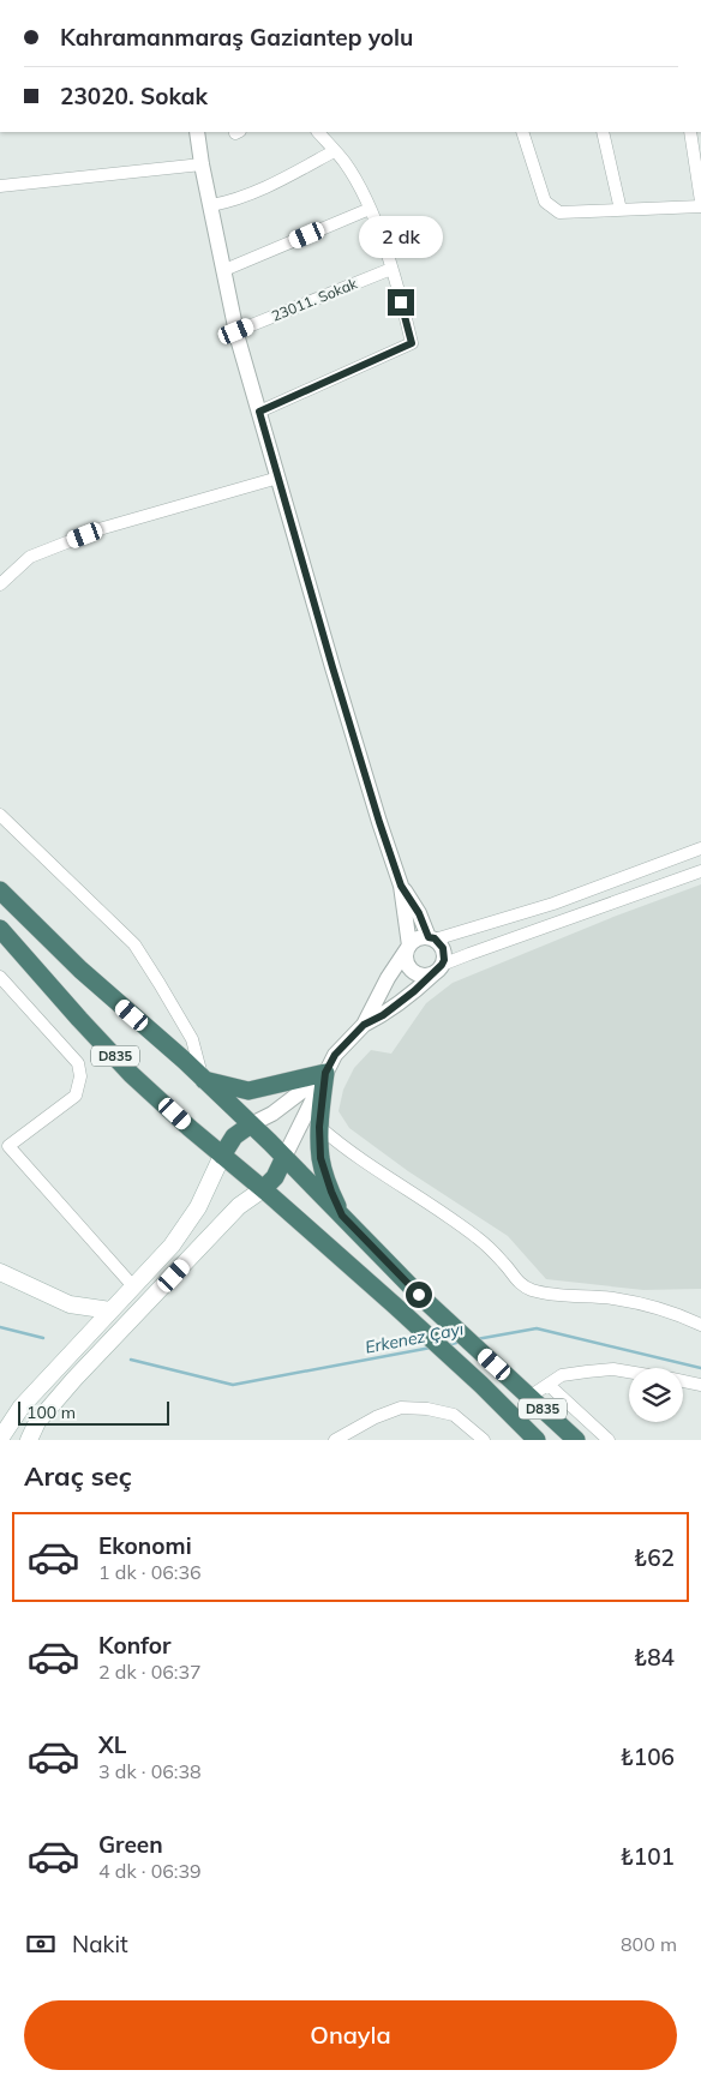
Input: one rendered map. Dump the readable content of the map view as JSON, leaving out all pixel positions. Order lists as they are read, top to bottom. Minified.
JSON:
{"streets":{"highway":["D835"],"street":["23011. Sokak"]},"water":["Erkenez Çayı"],"scale_bar":"100 m","page":{"banner":["Kahramanmaraş Gaziantep yolu","23020. Sokak"],"bubble":"2 dk","scale":"100 m","heading":"Araç seç","list":[{"name":"Ekonomi","note":"1 dk · 06:36","value":"₺62"},{"name":"Konfor","note":"2 dk · 06:37","value":"₺84"},{"name":"XL","note":"3 dk · 06:38","value":"₺106"},{"name":"Green","note":"4 dk · 06:39","value":"₺101"}],"pay":["Nakit","800 m"],"buttons":"Onayla"}}
